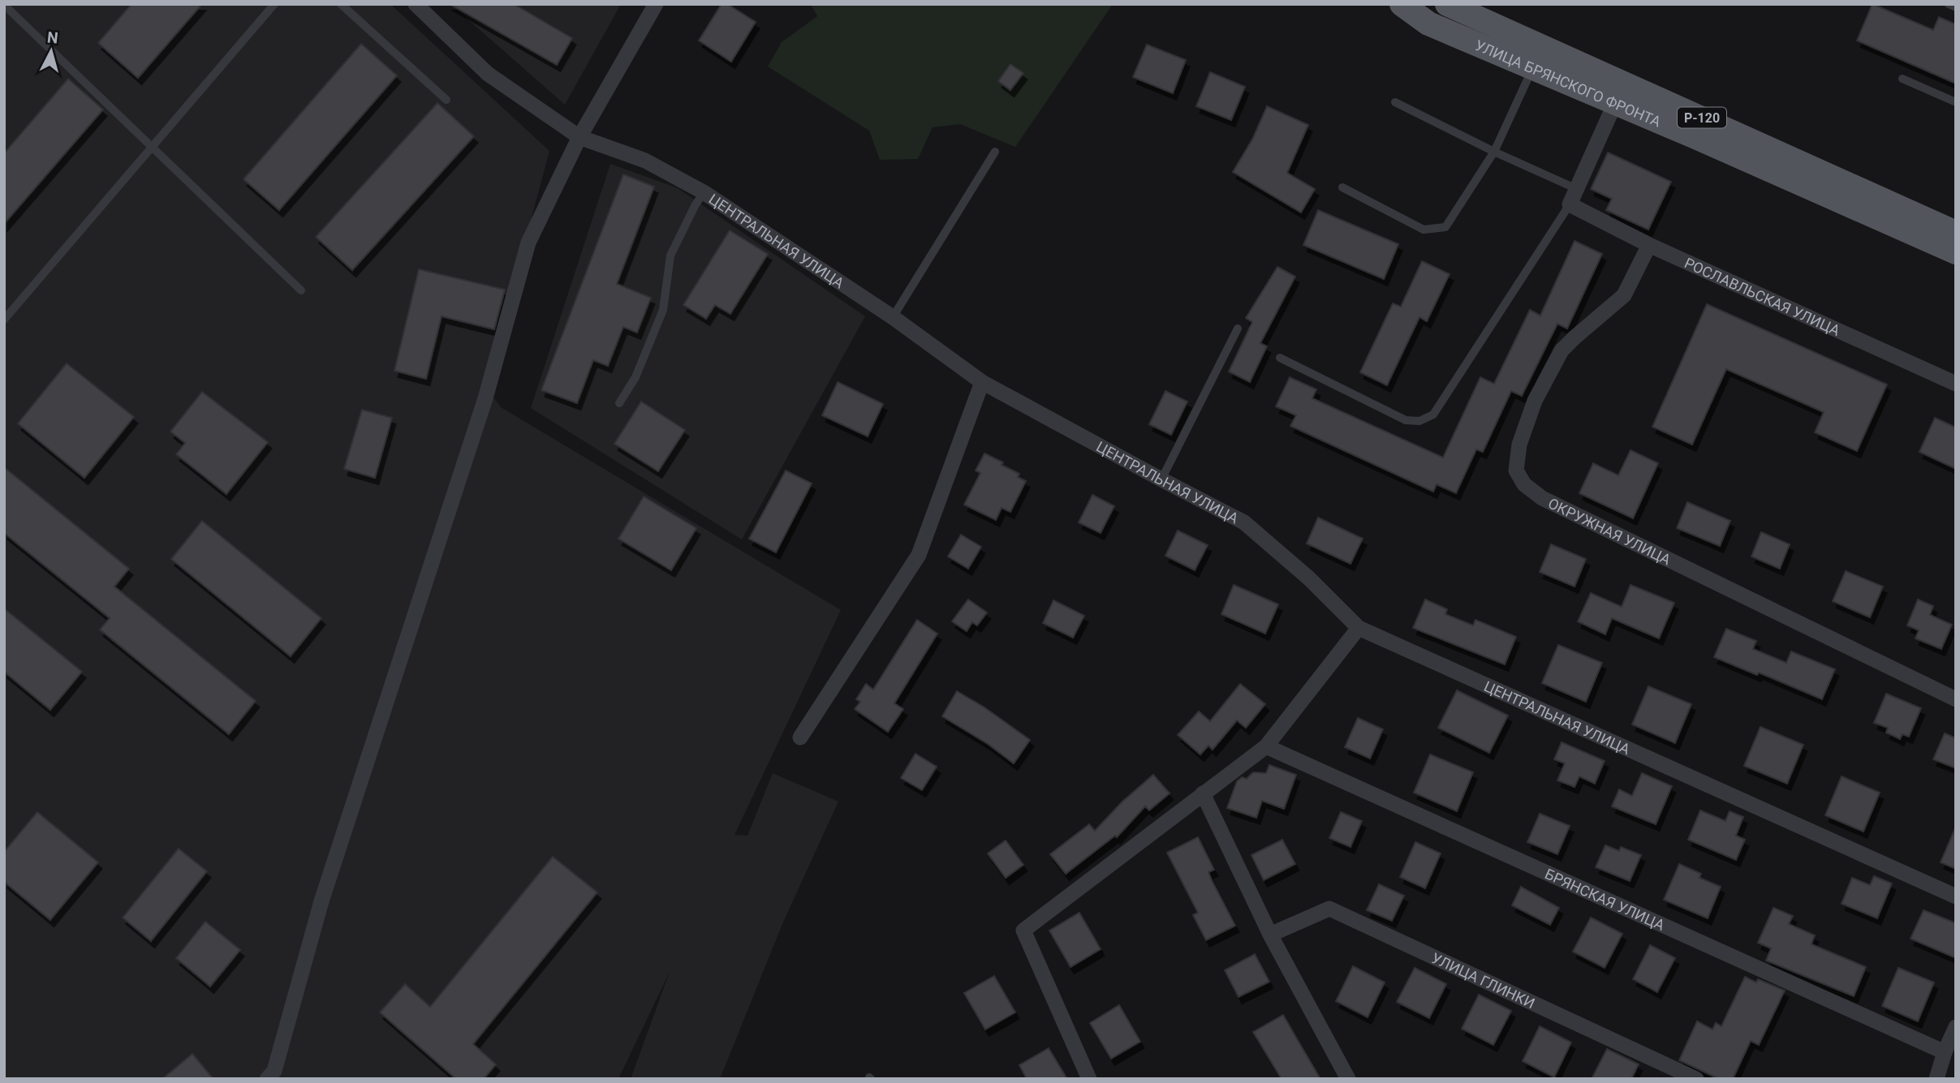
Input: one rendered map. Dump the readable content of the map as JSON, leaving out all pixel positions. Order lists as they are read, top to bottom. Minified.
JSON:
{"streets":{"main road":["УЛИЦА БРЯНСКОГО ФРОНТА","Р-120"],"street":["ЦЕНТРАЛЬНАЯ УЛИЦА","РОСЛАВЛЬСКАЯ УЛИЦА","ОКРУЖНАЯ УЛИЦА","БРЯНСКАЯ УЛИЦА","УЛИЦА ГЛИНКИ"]},"crossings":[["РОСЛАВЛЬСКАЯ УЛИЦА","ОКРУЖНАЯ УЛИЦА"]],"north":"top"}
